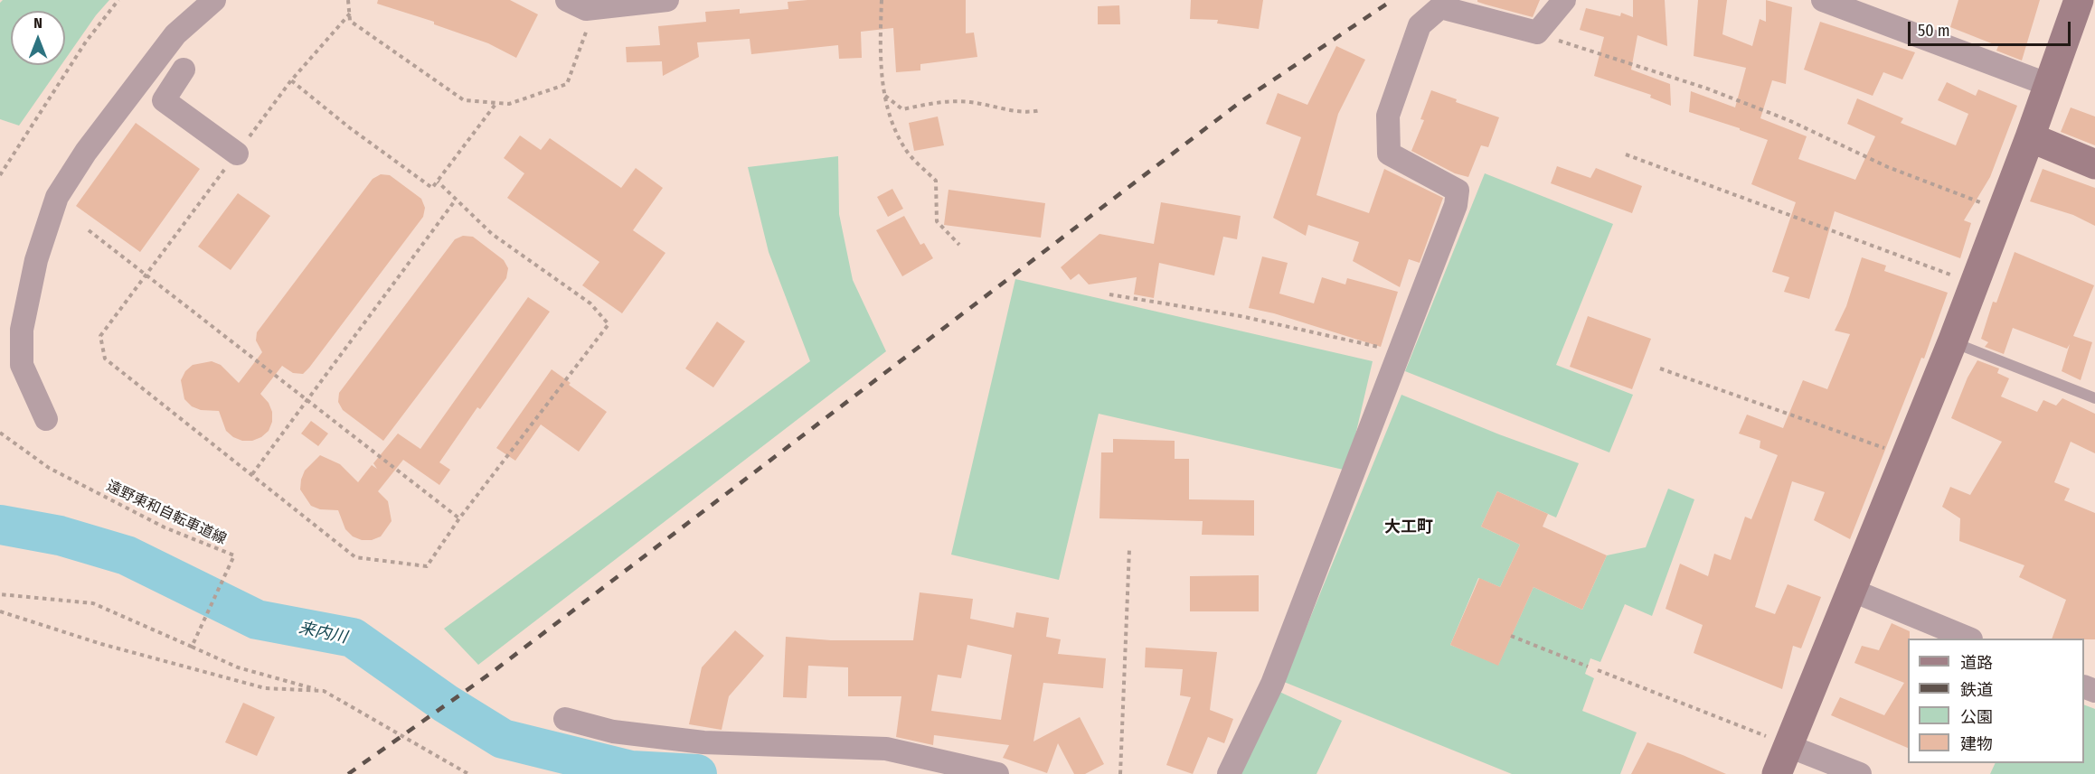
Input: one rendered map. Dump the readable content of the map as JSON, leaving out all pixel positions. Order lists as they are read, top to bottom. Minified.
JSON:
{"streets":{"path":["遠野東和自転車道線"]},"districts":["大工町"],"water":["来内川"],"legend":["道路","鉄道","公園","建物"],"scale_bar":"50 m","north":"top"}
